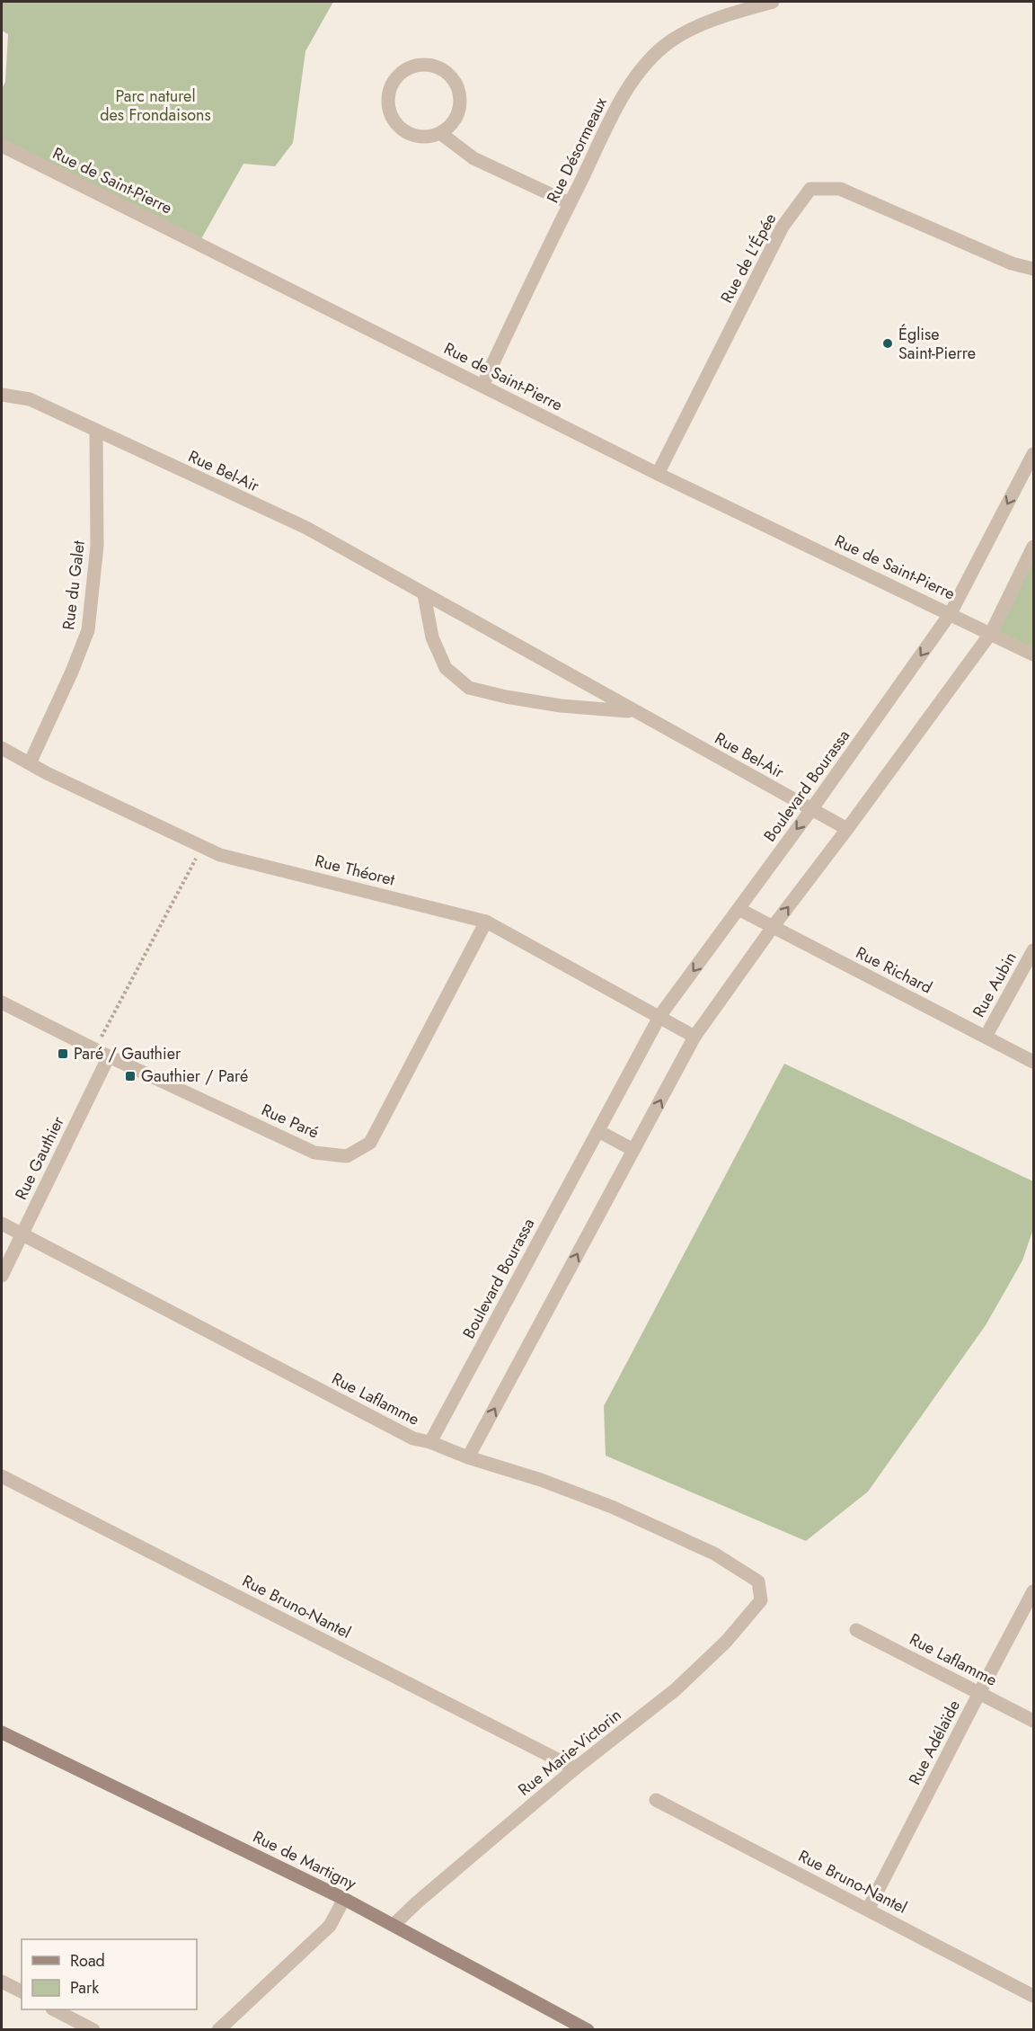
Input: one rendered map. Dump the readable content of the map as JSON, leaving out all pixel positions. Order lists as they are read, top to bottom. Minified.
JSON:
{"streets":{"main road":["Rue de Martigny"],"street":["Rue Désormeaux","Rue de Saint-Pierre","Rue de L'Épée","Rue Bel-Air","Rue du Galet","Boulevard Bourassa","Rue Théoret","Rue Richard","Rue Aubin","Rue Paré","Rue Gauthier","Rue Laflamme","Rue Bruno-Nantel","Rue Adélaïde","Rue Marie-Victorin"]},"crossings":[["Rue Désormeaux","Rue de Saint-Pierre"],["Rue de Saint-Pierre","Rue de L'Épée"],["Rue de Saint-Pierre","Boulevard Bourassa"],["Rue Bel-Air","Rue du Galet"],["Rue Bel-Air","Boulevard Bourassa"],["Rue du Galet","Rue Théoret"],["Boulevard Bourassa","Rue Théoret"],["Boulevard Bourassa","Rue Richard"],["Boulevard Bourassa","Rue Laflamme"],["Rue Théoret","Rue Paré"],["Rue Richard","Rue Aubin"],["Rue Paré","Rue Gauthier"],["Rue Gauthier","Rue Laflamme"],["Rue Laflamme","Rue Adélaïde"],["Rue Laflamme","Rue Marie-Victorin"],["Rue Bruno-Nantel","Rue Adélaïde"],["Rue Bruno-Nantel","Rue Marie-Victorin"],["Rue Marie-Victorin","Rue de Martigny"]],"parks":["Parc naturel des Frondaisons"],"places":{"other":["Église Saint-Pierre"],"transit":["Paré / Gauthier","Gauthier / Paré"]},"legend":["Road","Park"]}
